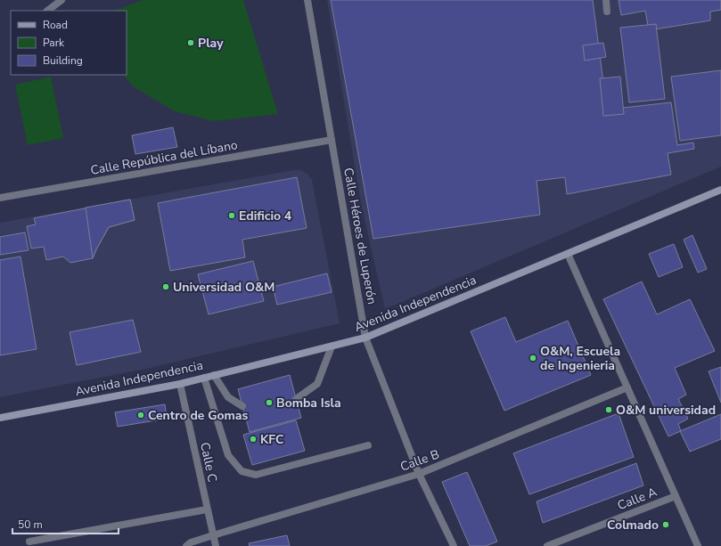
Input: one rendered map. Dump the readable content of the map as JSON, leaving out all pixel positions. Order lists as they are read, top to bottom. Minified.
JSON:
{"streets":{"main road":["Avenida Independencia"],"street":["Calle República del Líbano","Calle Héroes de Luperón","Calle B","Calle C","Calle A"]},"crossings":[["Calle República del Líbano","Calle Héroes de Luperón"],["Calle Héroes de Luperón","Avenida Independencia"],["Calle Héroes de Luperón","Calle B"],["Avenida Independencia","Calle C"],["Calle B","Calle C"]],"places":["Play","Edificio 4","Universidad O&M","O&M, Escuela de Ingenieria","Bomba Isla","O&M universidad","Centro de Gomas","KFC","Colmado"],"legend":["Road","Park","Building"],"scale_bar":"50 m"}
